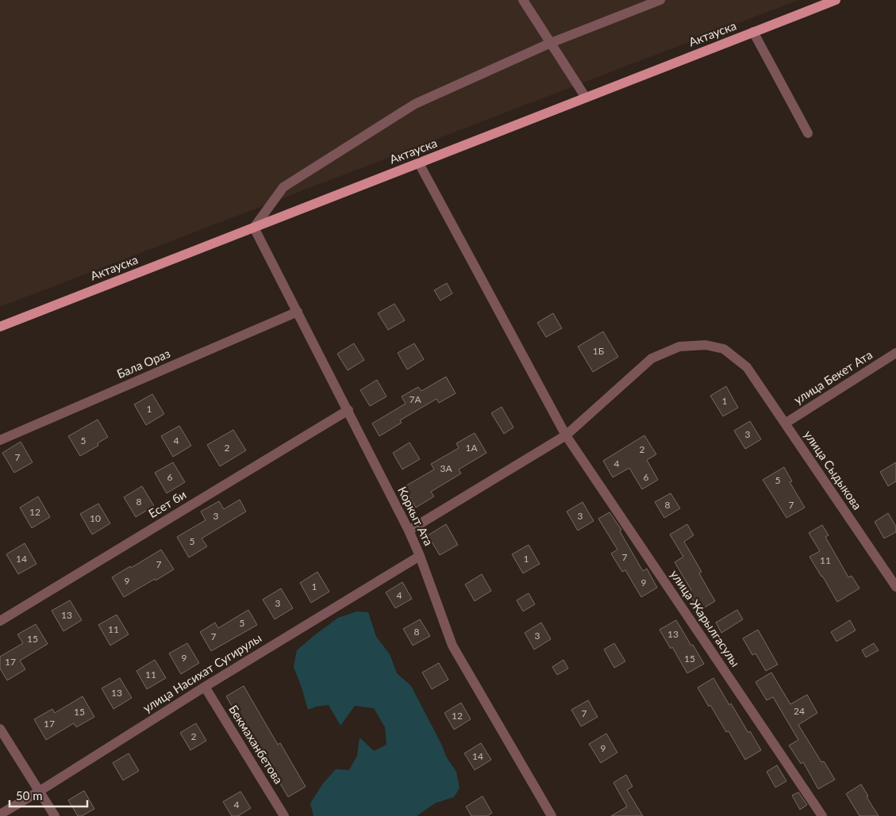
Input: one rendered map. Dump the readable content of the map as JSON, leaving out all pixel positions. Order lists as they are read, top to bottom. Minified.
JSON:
{"streets":{"main road":["Актауска"],"street":["Бала Ораз","улица Бекет Ата","улица Сыдыкова","Есет би","Коркыт Ата","улица Жарылгасулы","улица Насихат Сугирулы","Бекмаханбетова"]},"crossings":[["Актауска","Коркыт Ата"],["Актауска","улица Жарылгасулы"],["Бала Ораз","Коркыт Ата"],["улица Бекет Ата","улица Сыдыкова"],["улица Сыдыкова","Коркыт Ата"],["улица Сыдыкова","улица Жарылгасулы"],["Есет би","Коркыт Ата"],["Коркыт Ата","улица Насихат Сугирулы"],["улица Насихат Сугирулы","Бекмаханбетова"]],"house_numbers":["1Б","7А","1","1","3","5","4","2","1А","2","7","4","3А","6","6","5","8","8","7","12","3","3","10","5","7","14","1","11","7","9","9","1","4","3","13","5","11","8","13","3","7","15","9","15","17","11","13","24","15","7","12","17","2","9","14","4"],"scale_bar":"50 m"}
